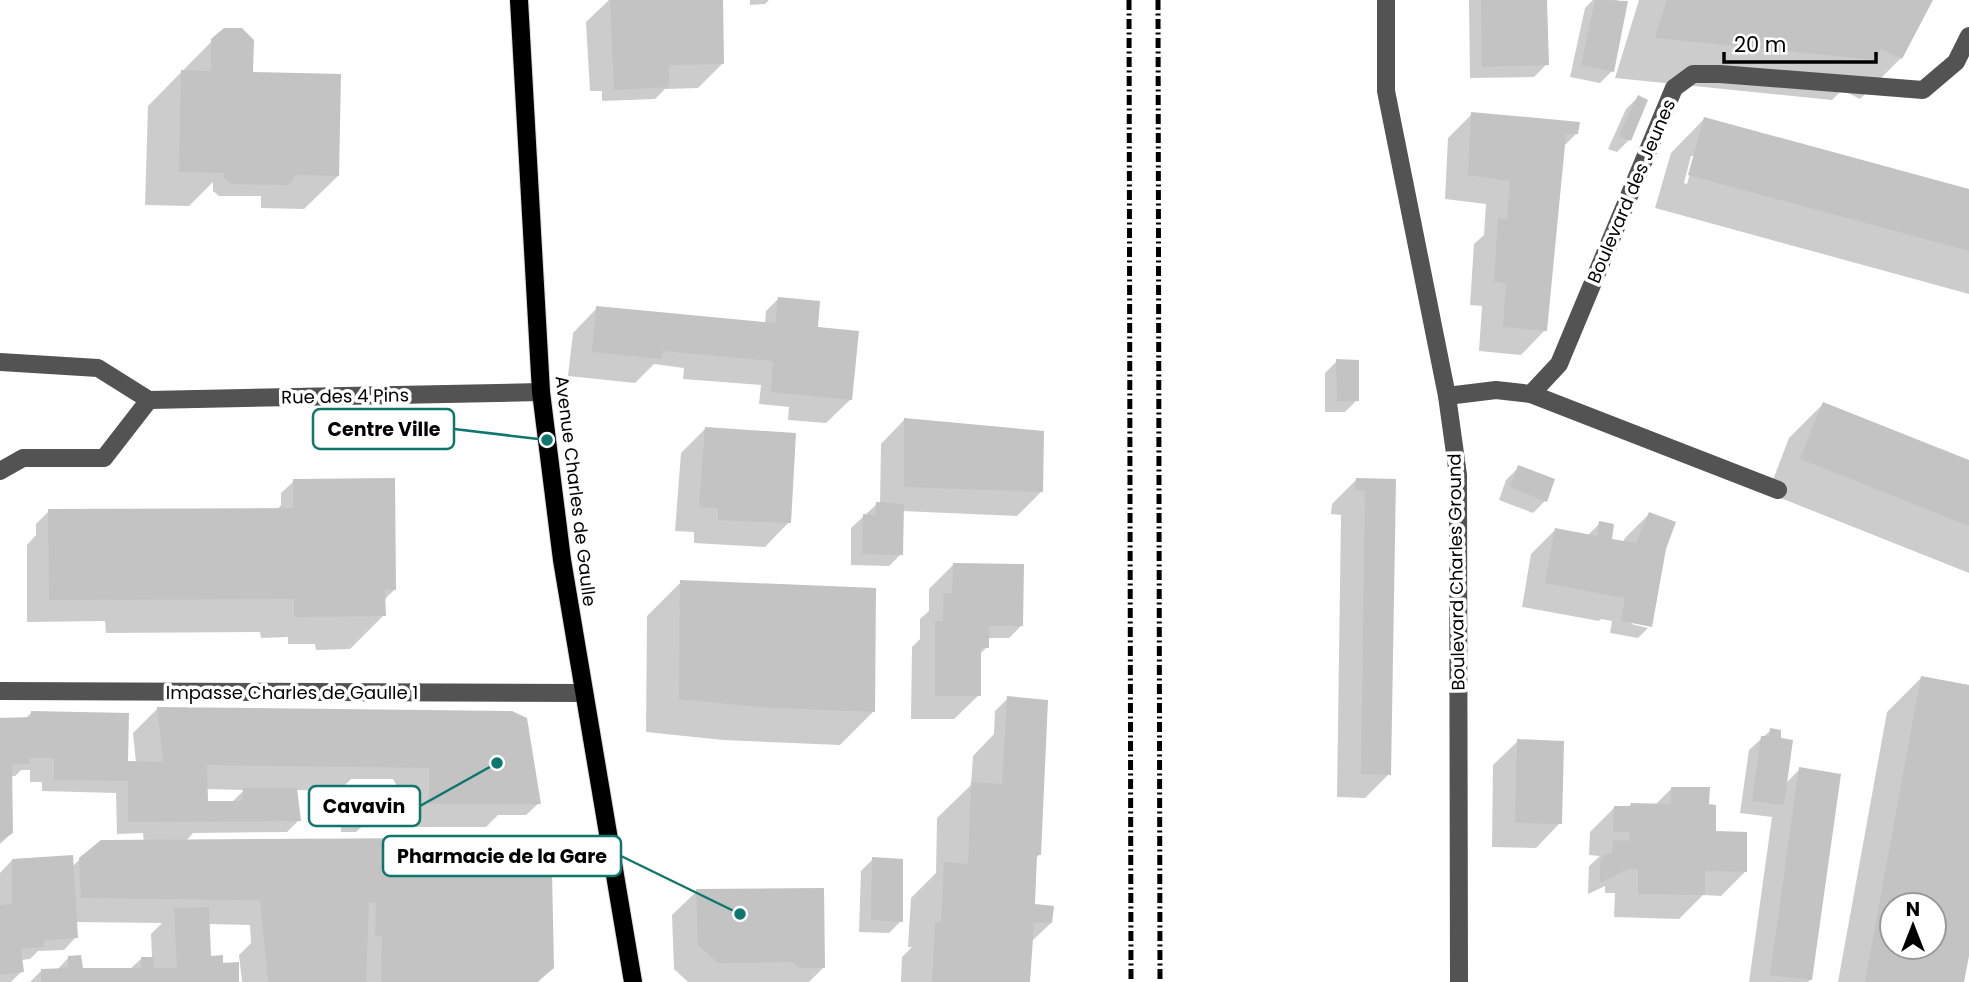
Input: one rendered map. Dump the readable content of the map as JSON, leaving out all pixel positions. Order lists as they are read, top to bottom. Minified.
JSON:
{"streets":{"main road":["Avenue Charles de Gaulle"],"street":["Boulevard des Jeunes","Rue des 4 Pins","Boulevard Charles Ground","Impasse Charles de Gaulle 1"]},"crossings":[["Rue des 4 Pins","Avenue Charles de Gaulle"],["Avenue Charles de Gaulle","Impasse Charles de Gaulle 1"]],"places":["Centre Ville","Cavavin","Pharmacie de la Gare"],"scale_bar":"20 m","north":"top"}
